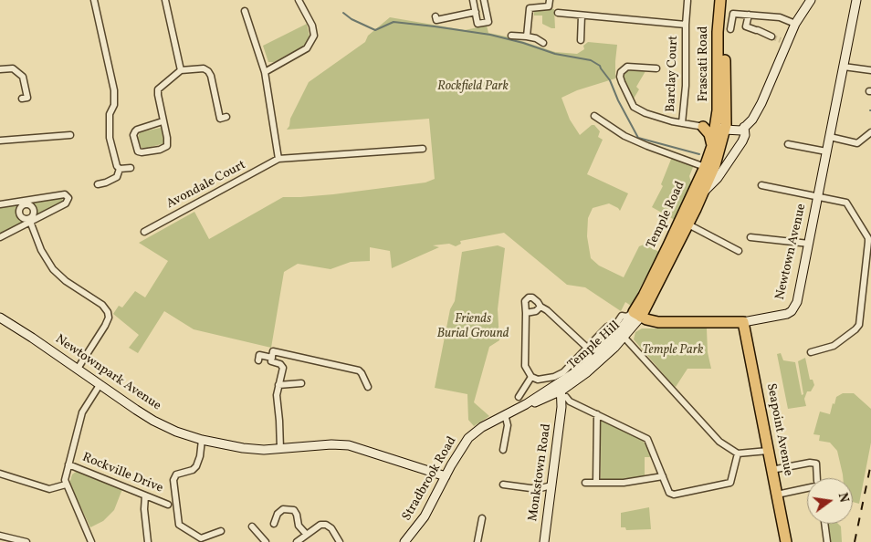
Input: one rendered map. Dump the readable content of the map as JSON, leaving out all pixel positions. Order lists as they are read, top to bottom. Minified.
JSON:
{"streets":{"highway":["Frascati Road","Temple Road","Newtown Avenue","Seapoint Avenue"],"main road":["Temple Hill","Newtownpark Avenue","Monkstown Road","Stradbrook Road"],"street":["Barclay Court","Avondale Court","Rockville Drive"]},"crossings":[["Frascati Road","Barclay Court"],["Frascati Road","Temple Road"],["Barclay Court","Temple Road"],["Temple Road","Newtown Avenue"],["Temple Road","Temple Hill"],["Newtown Avenue","Temple Hill"],["Newtown Avenue","Seapoint Avenue"],["Temple Hill","Monkstown Road"],["Temple Hill","Stradbrook Road"],["Newtownpark Avenue","Stradbrook Road"],["Monkstown Road","Stradbrook Road"]],"parks":["Rockfield Park","Friends Burial Ground","Temple Park"],"north":"right"}
